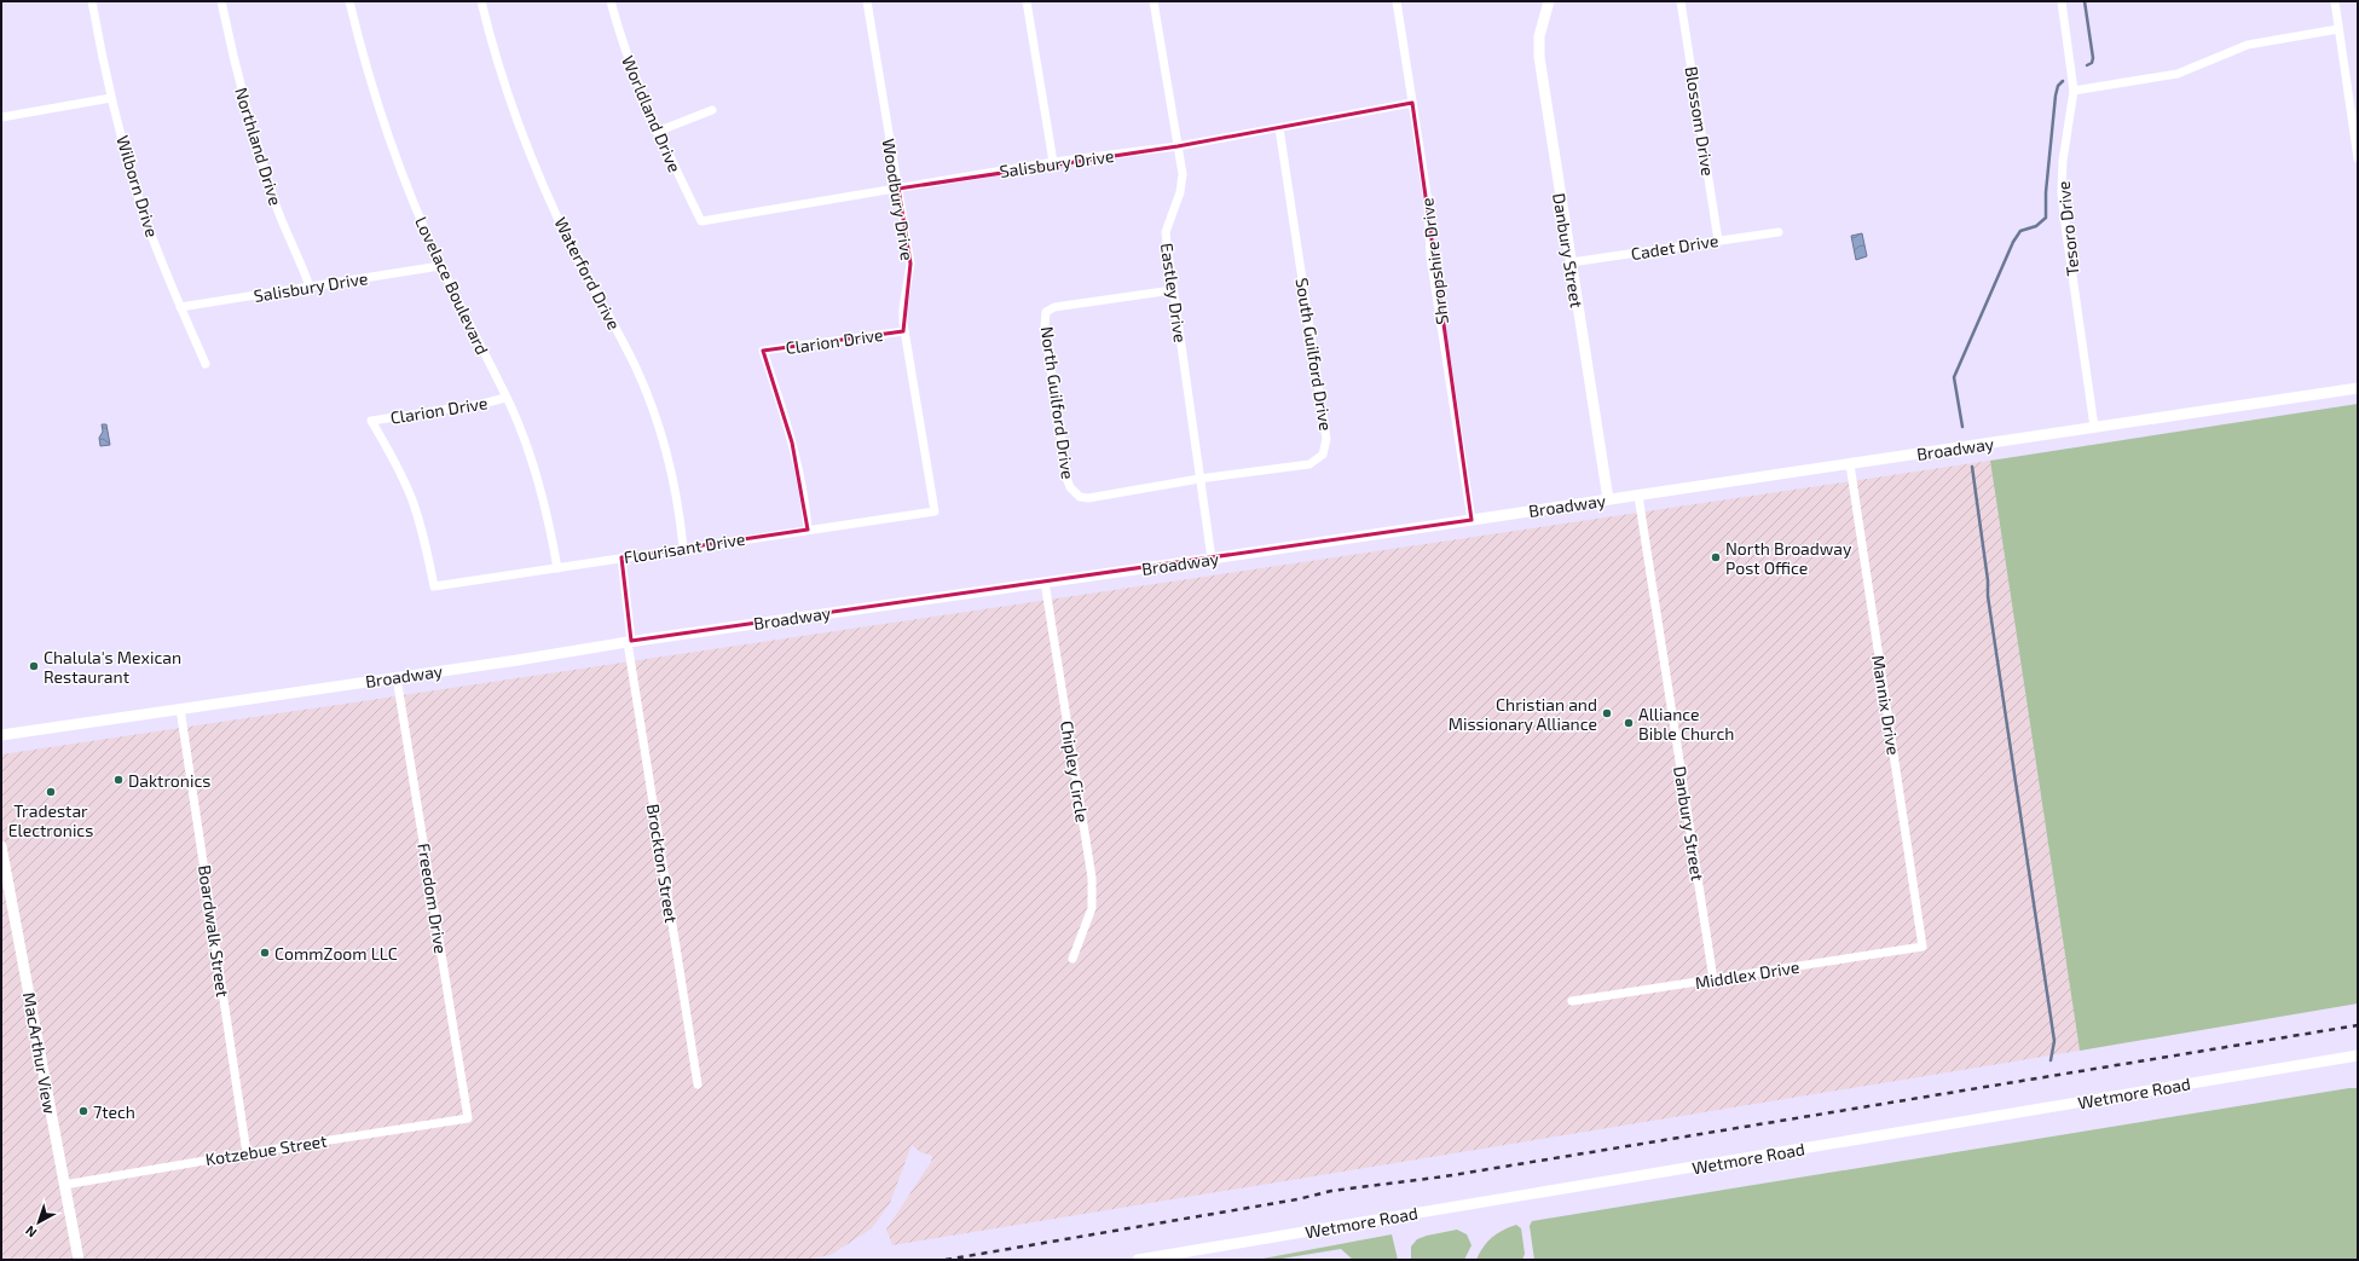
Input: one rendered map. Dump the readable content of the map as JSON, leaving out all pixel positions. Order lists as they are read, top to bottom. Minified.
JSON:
{"streets":{"main road":["Danbury Street","Broadway","MacArthur View","Wetmore Road"],"street":["Worldland Drive","Blossom Drive","Northland Drive","Salisbury Drive","Wilborn Drive","Woodbury Drive","Tesoro Drive","Cadet Drive","Shropshire Drive","Waterford Drive","Lovelace Boulevard","Eastley Drive","Clarion Drive","South Guilford Drive","North Guilford Drive","Flourisant Drive","Mannix Drive","Chipley Circle","Brockton Street","Freedom Drive","Boardwalk Street","Middlex Drive","Kotzebue Street"]},"crossings":[["Worldland Drive","Salisbury Drive"],["Blossom Drive","Cadet Drive"],["Northland Drive","Salisbury Drive"],["Salisbury Drive","Wilborn Drive"],["Salisbury Drive","Woodbury Drive"],["Salisbury Drive","Shropshire Drive"],["Salisbury Drive","Lovelace Boulevard"],["Salisbury Drive","Eastley Drive"],["Salisbury Drive","South Guilford Drive"],["Woodbury Drive","Clarion Drive"],["Woodbury Drive","Flourisant Drive"],["Tesoro Drive","Broadway"],["Cadet Drive","Danbury Street"],["Danbury Street","Broadway"],["Danbury Street","Middlex Drive"],["Shropshire Drive","Broadway"],["Waterford Drive","Flourisant Drive"],["Lovelace Boulevard","Clarion Drive"],["Lovelace Boulevard","Flourisant Drive"],["Eastley Drive","South Guilford Drive"],["Eastley Drive","North Guilford Drive"],["Eastley Drive","Broadway"],["Clarion Drive","Flourisant Drive"],["South Guilford Drive","North Guilford Drive"],["Broadway","Mannix Drive"],["Broadway","Chipley Circle"],["Broadway","Brockton Street"],["Broadway","Freedom Drive"],["Broadway","Boardwalk Street"],["Flourisant Drive","Brockton Street"],["Mannix Drive","Middlex Drive"],["Freedom Drive","Kotzebue Street"],["Boardwalk Street","Kotzebue Street"],["MacArthur View","Kotzebue Street"]],"places":["North Broadway Post Office","Chalula's Mexican Restaurant","Christian and Missionary Alliance","Alliance Bible Church","Daktronics","Tradestar Electronics","CommZoom LLC","7tech"],"north":"bottom left"}
